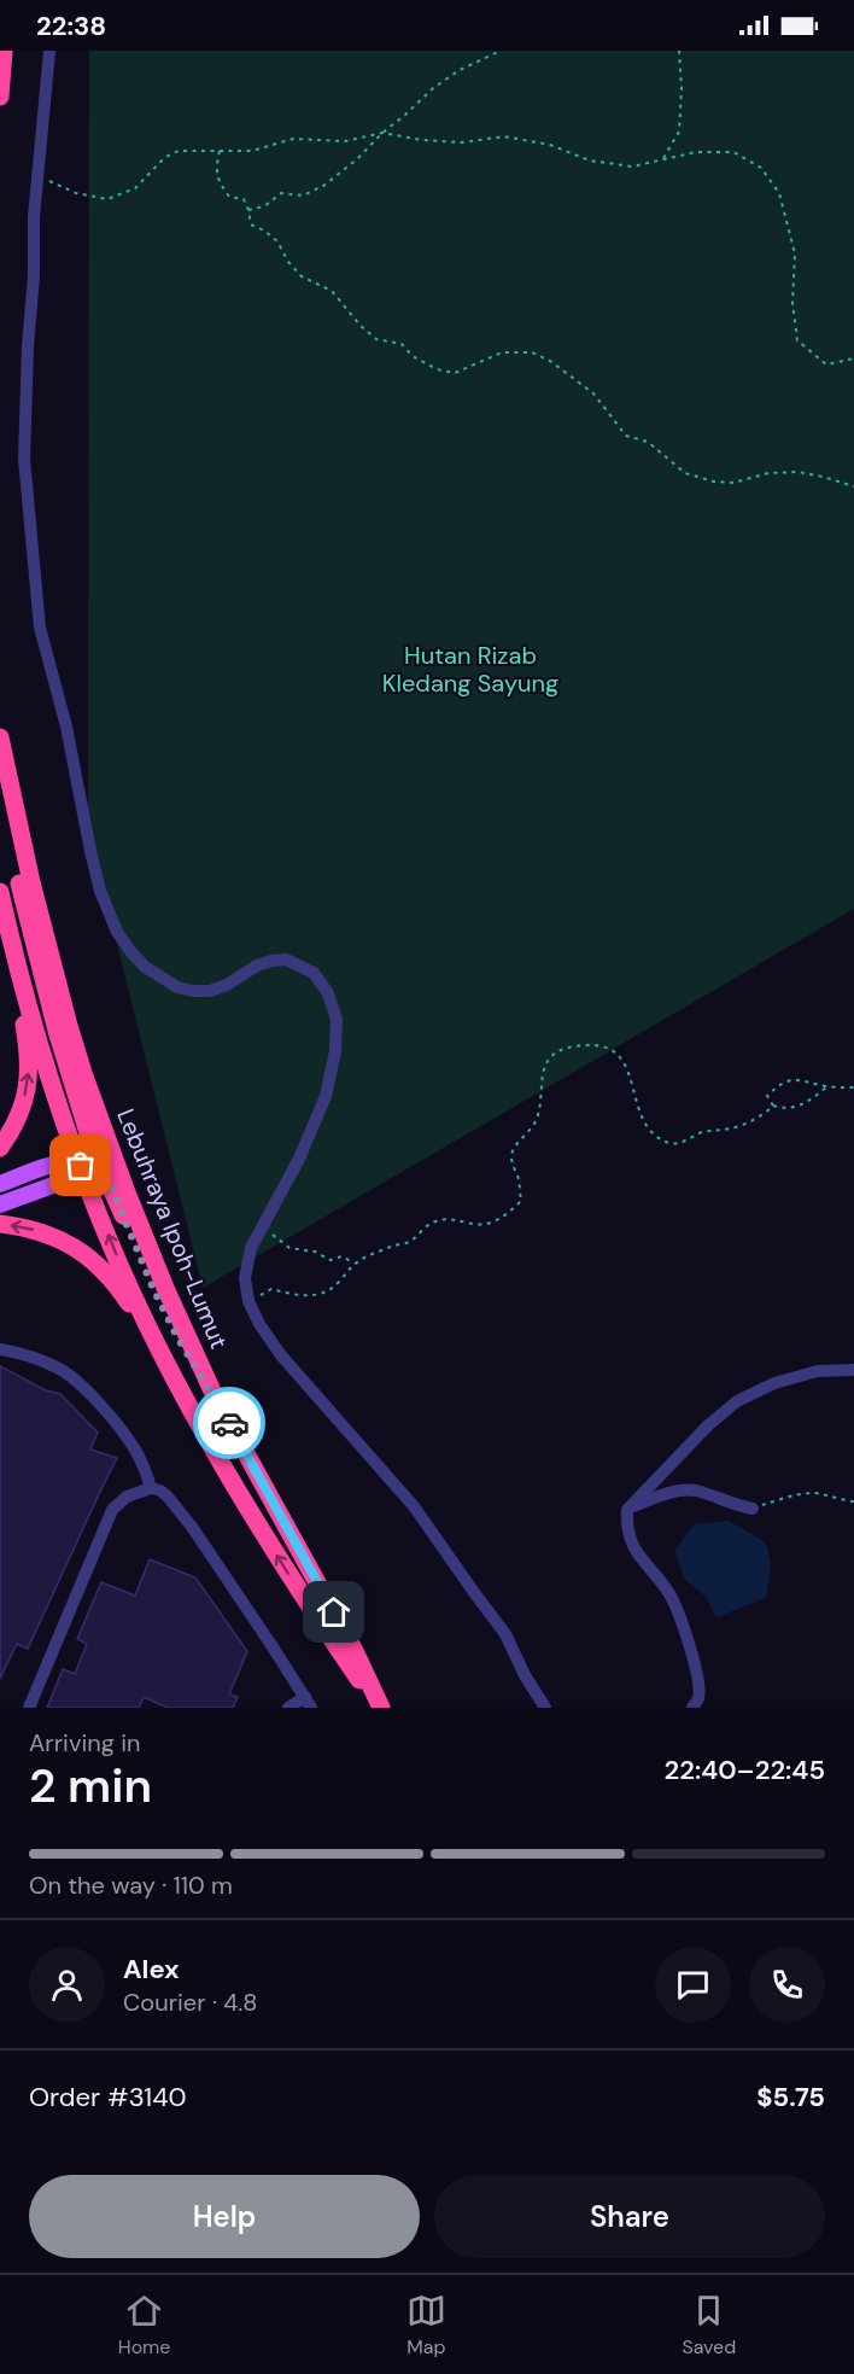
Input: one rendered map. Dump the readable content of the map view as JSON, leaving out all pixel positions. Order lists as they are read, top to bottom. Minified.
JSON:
{"streets":{"highway":["Lebuhraya Ipoh-Lumut"]},"parks":["Hutan Rizab Kledang Sayung"],"page":{"status":"22:38","heading":["2 min","Arriving in","22:40–22:45"],"panel":["Alex","Courier · 4.8","Order #3140","$5.75"],"bar":"On the way · 110 m","buttons":["Help","Share"],"tabs":["Home","Map","Saved"]}}
